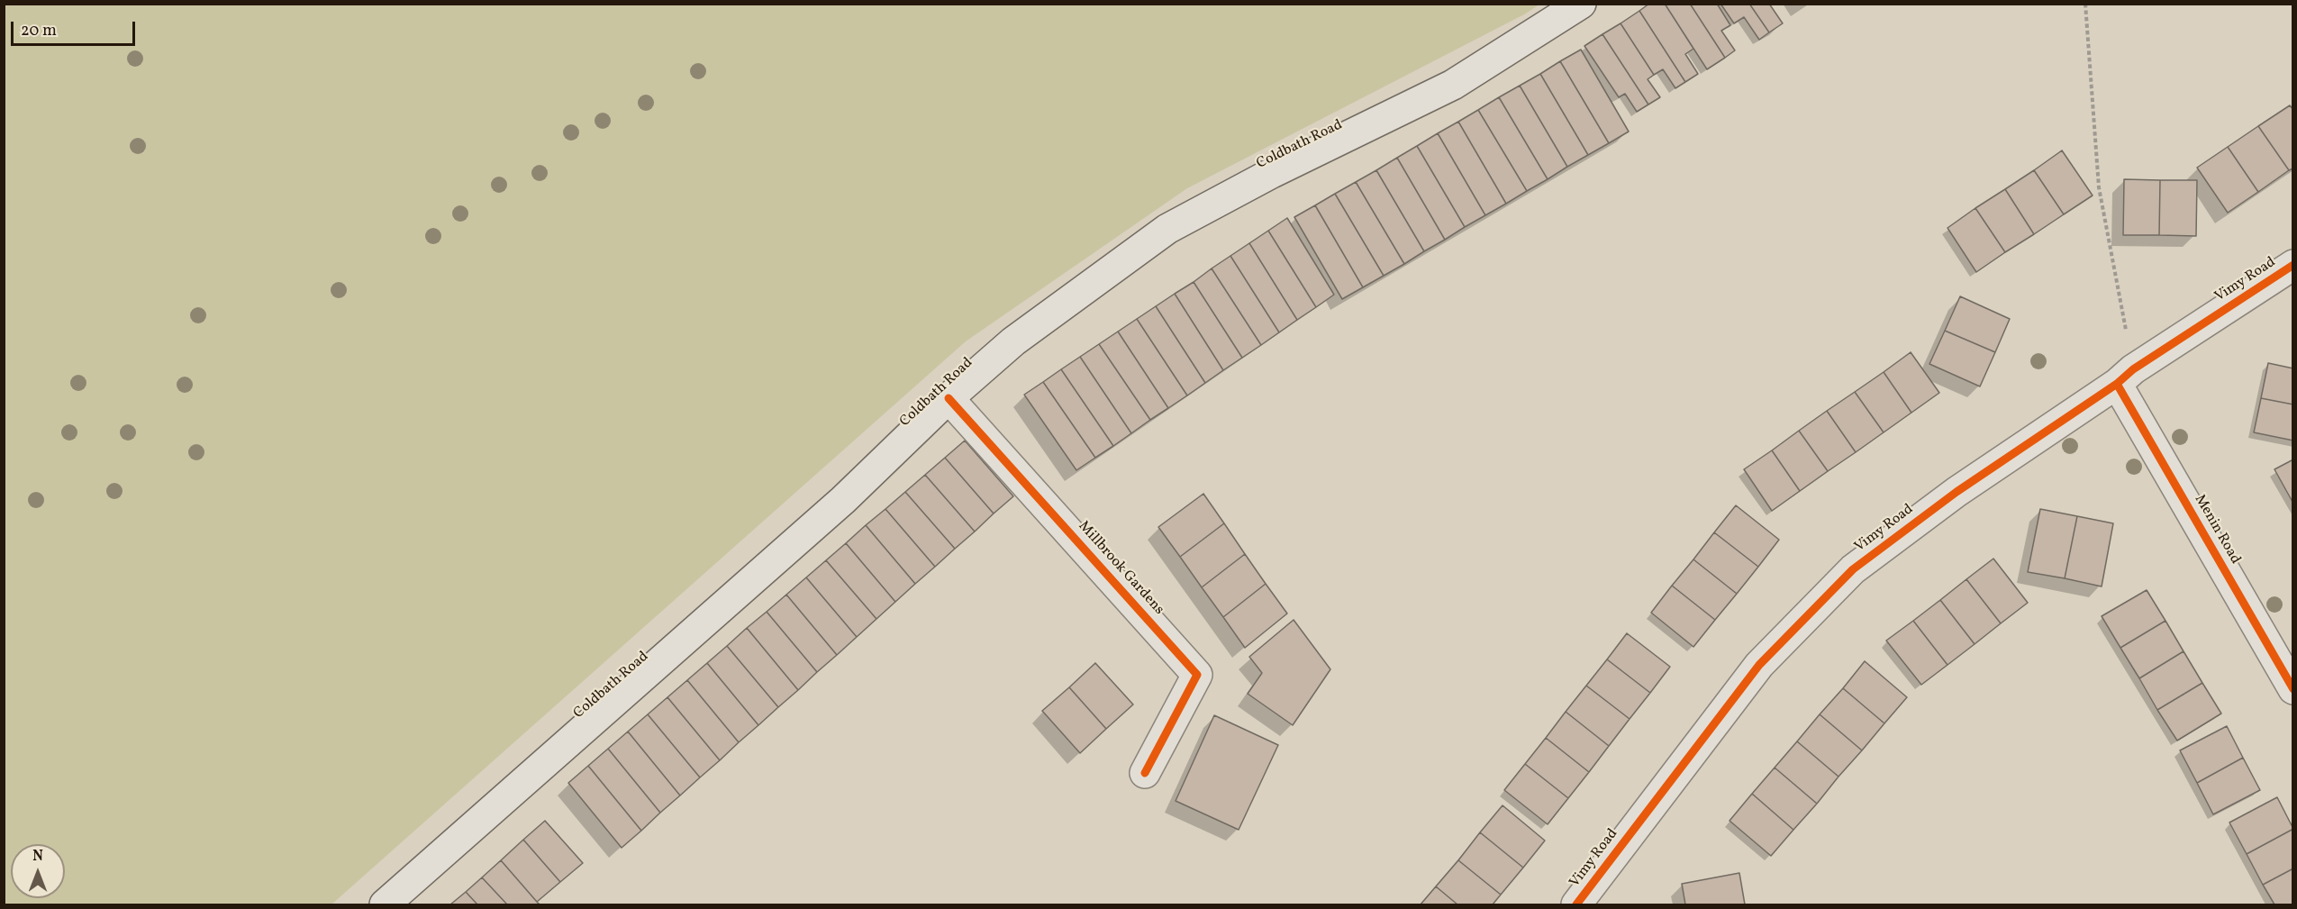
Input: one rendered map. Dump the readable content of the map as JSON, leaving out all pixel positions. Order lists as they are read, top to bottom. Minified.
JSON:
{"streets":{"street":["Coldbath Road","Vimy Road","Menin Road","Millbrook Gardens"]},"crossings":[["Coldbath Road","Millbrook Gardens"],["Vimy Road","Menin Road"]],"scale_bar":"20 m","north":"top"}
